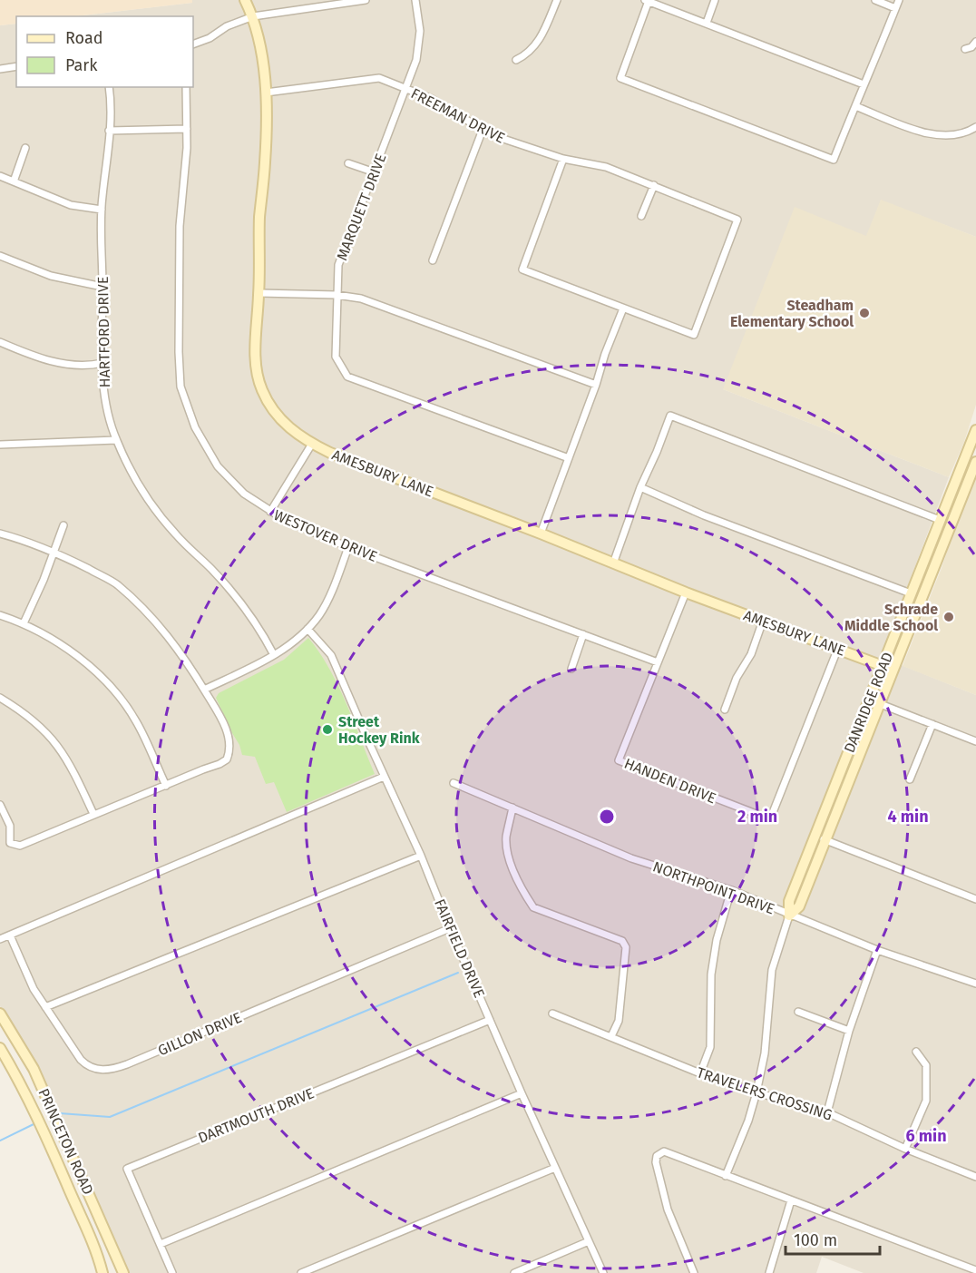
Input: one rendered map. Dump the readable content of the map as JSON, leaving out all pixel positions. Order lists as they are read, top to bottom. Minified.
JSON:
{"streets":{"street":["FREEMAN DRIVE","MARQUETT DRIVE","HARTFORD DRIVE","AMESBURY LANE","WESTOVER DRIVE","DANRIDGE ROAD","HANDEN DRIVE","NORTHPOINT DRIVE","FAIRFIELD DRIVE","GILLON DRIVE","TRAVELERS CROSSING","DARTMOUTH DRIVE","PRINCETON ROAD"]},"crossings":[["FREEMAN DRIVE","MARQUETT DRIVE"],["FREEMAN DRIVE","AMESBURY LANE"],["AMESBURY LANE","DANRIDGE ROAD"],["AMESBURY LANE","HANDEN DRIVE"],["WESTOVER DRIVE","HANDEN DRIVE"],["DANRIDGE ROAD","NORTHPOINT DRIVE"],["DANRIDGE ROAD","TRAVELERS CROSSING"],["FAIRFIELD DRIVE","GILLON DRIVE"],["FAIRFIELD DRIVE","DARTMOUTH DRIVE"]],"places":["Steadham Elementary School","Schrade Middle School","Street Hockey Rink"],"legend":["Road","Park"],"scale_bar":"100 m","rings":["2 min","4 min","6 min"]}
